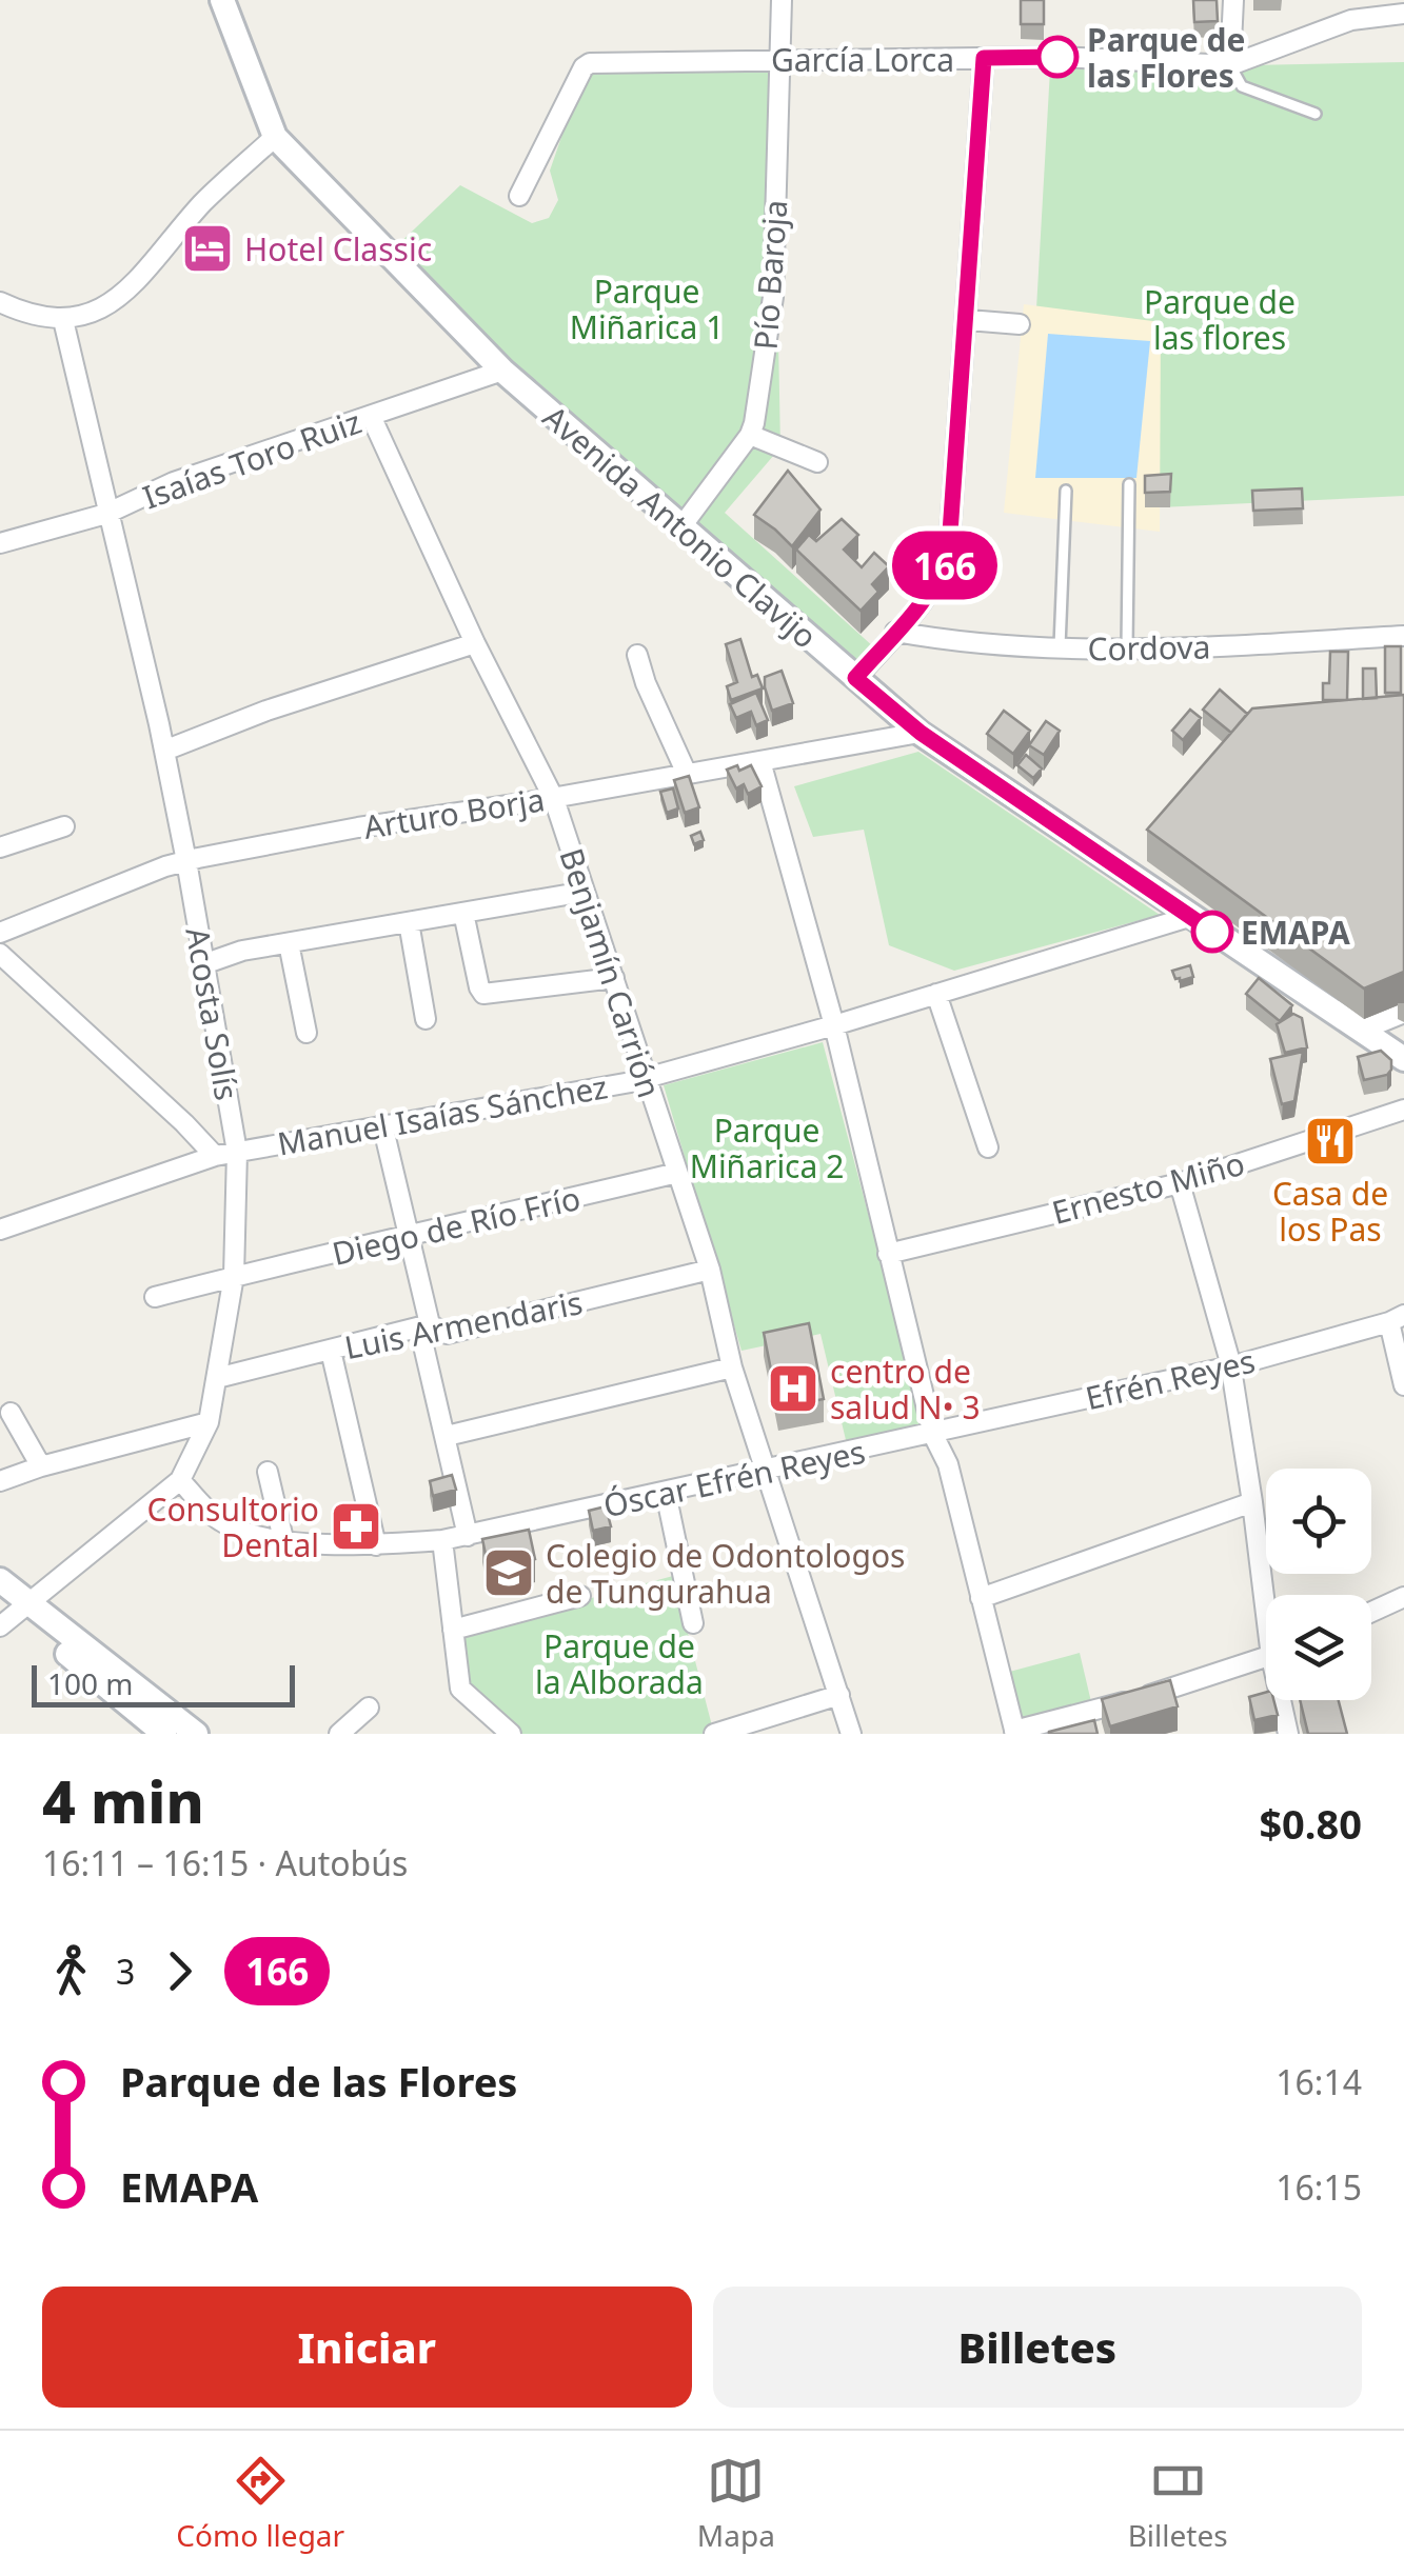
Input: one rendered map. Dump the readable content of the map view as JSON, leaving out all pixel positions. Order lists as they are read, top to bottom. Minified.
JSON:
{"streets":{"main road":["Avenida Antonio Clavijo"],"street":["García Lorca","Pío Baroja","Isaías Toro Ruiz","Cordova","Arturo Borja","Benjamín Carrión","Acosta Solís","Manuel Isaías Sánchez","Ernesto Miño","Diego de Río Frío","Luis Armendaris","Efrén Reyes","Óscar Efrén Reyes"]},"crossings":[["García Lorca","Pío Baroja"],["Pío Baroja","Avenida Antonio Clavijo"],["Isaías Toro Ruiz","Avenida Antonio Clavijo"],["Isaías Toro Ruiz","Benjamín Carrión"],["Isaías Toro Ruiz","Acosta Solís"],["Avenida Antonio Clavijo","Arturo Borja"],["Avenida Antonio Clavijo","Manuel Isaías Sánchez"],["Arturo Borja","Benjamín Carrión"],["Arturo Borja","Acosta Solís"],["Benjamín Carrión","Manuel Isaías Sánchez"],["Benjamín Carrión","Diego de Río Frío"],["Benjamín Carrión","Luis Armendaris"],["Benjamín Carrión","Óscar Efrén Reyes"],["Acosta Solís","Manuel Isaías Sánchez"],["Acosta Solís","Diego de Río Frío"],["Acosta Solís","Luis Armendaris"],["Acosta Solís","Óscar Efrén Reyes"],["Efrén Reyes","Óscar Efrén Reyes"]],"parks":["Parque Miñarica 1","Parque de las flores","Parque Miñarica 2","Parque de la Alborada"],"places":{"other":["Parque de las Flores","EMAPA"],"hotel":["Hotel Classic"],"restaurant":["Casa de los Pas"],"hospital":["centro de salud N• 3"],"pharmacy":["Consultorio Dental"],"school or university":["Colegio de Odontologos de Tungurahua"]},"lines":["bus line 166"],"scale_bar":"100 m","page":{"on_map":"166","scale":"100 m","heading":["4 min","16:11 – 16:15 · Autobús","$0.80"],"legs":["3","166"],"list":[{"name":"Parque de las Flores","value":"16:14"},{"name":"EMAPA","value":"16:15"}],"buttons":["Iniciar","Billetes"],"tabs":["Cómo llegar","Mapa","Billetes"]}}
